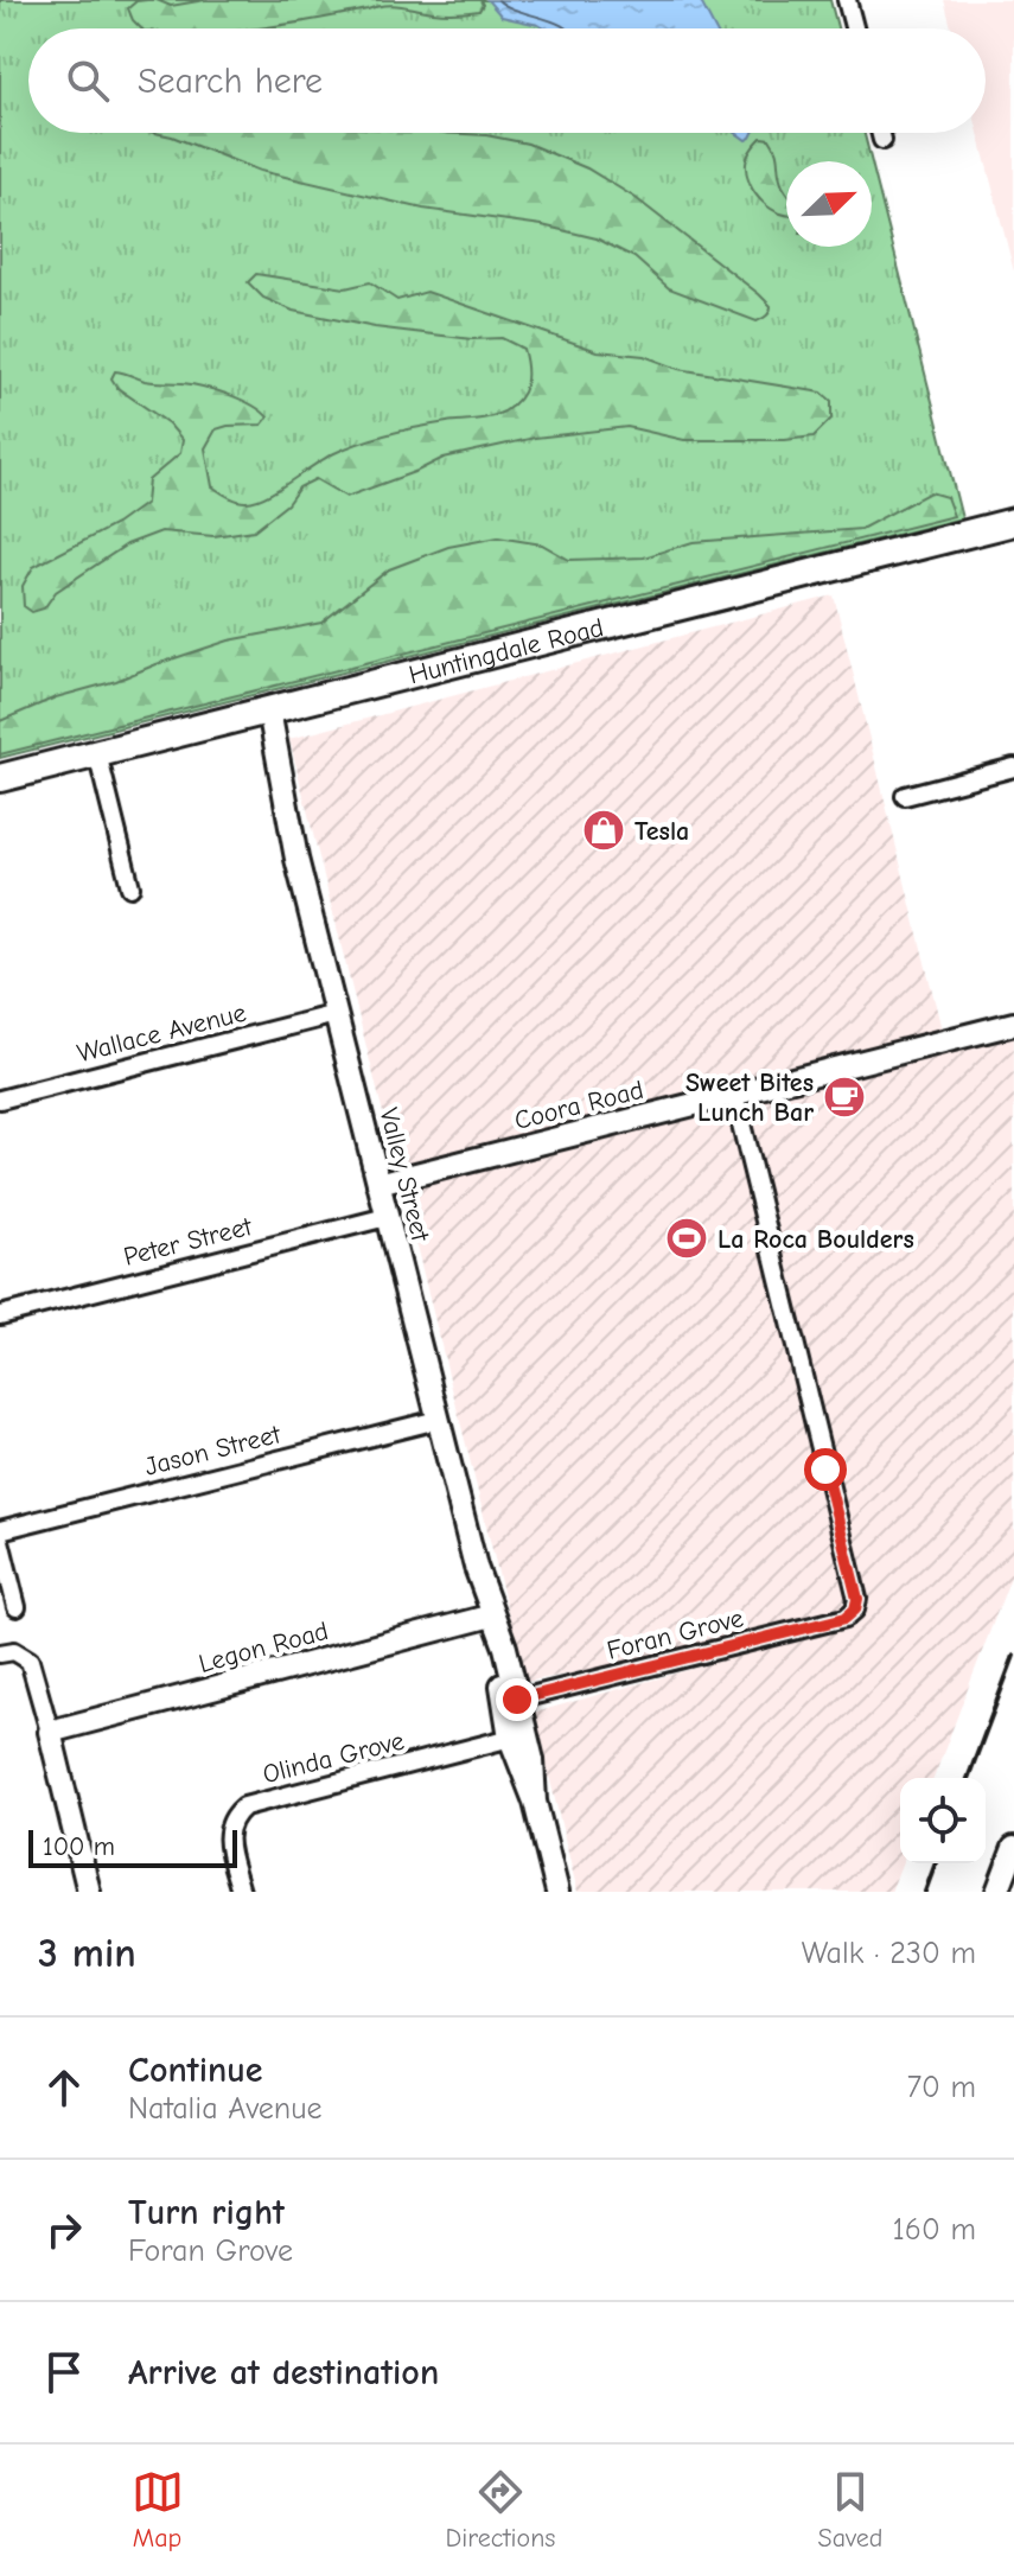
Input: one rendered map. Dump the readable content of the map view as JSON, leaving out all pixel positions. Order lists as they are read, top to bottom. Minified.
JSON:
{"streets":{"main road":["Huntingdale Road"],"street":["Wallace Avenue","Coora Road","Valley Street","Peter Street","Jason Street","Foran Grove","Legon Road","Olinda Grove"]},"crossings":[["Huntingdale Road","Valley Street"],["Wallace Avenue","Valley Street"],["Coora Road","Valley Street"],["Coora Road","Foran Grove"],["Valley Street","Peter Street"],["Valley Street","Jason Street"],["Valley Street","Foran Grove"],["Valley Street","Legon Road"],["Valley Street","Olinda Grove"]],"places":{"shop":["Tesla"],"cafe":["Sweet Bites Lunch Bar"],"sports":["La Roca Boulders"]},"scale_bar":"100 m","north":"top right","page":{"search":"Search here","scale":"100 m","heading":["3 min","Walk · 230 m"],"list":[["Continue","Natalia Avenue","70 m"],["Turn right","Foran Grove","160 m"],"Arrive at destination"],"nav":["Map","Directions","Saved"]}}
